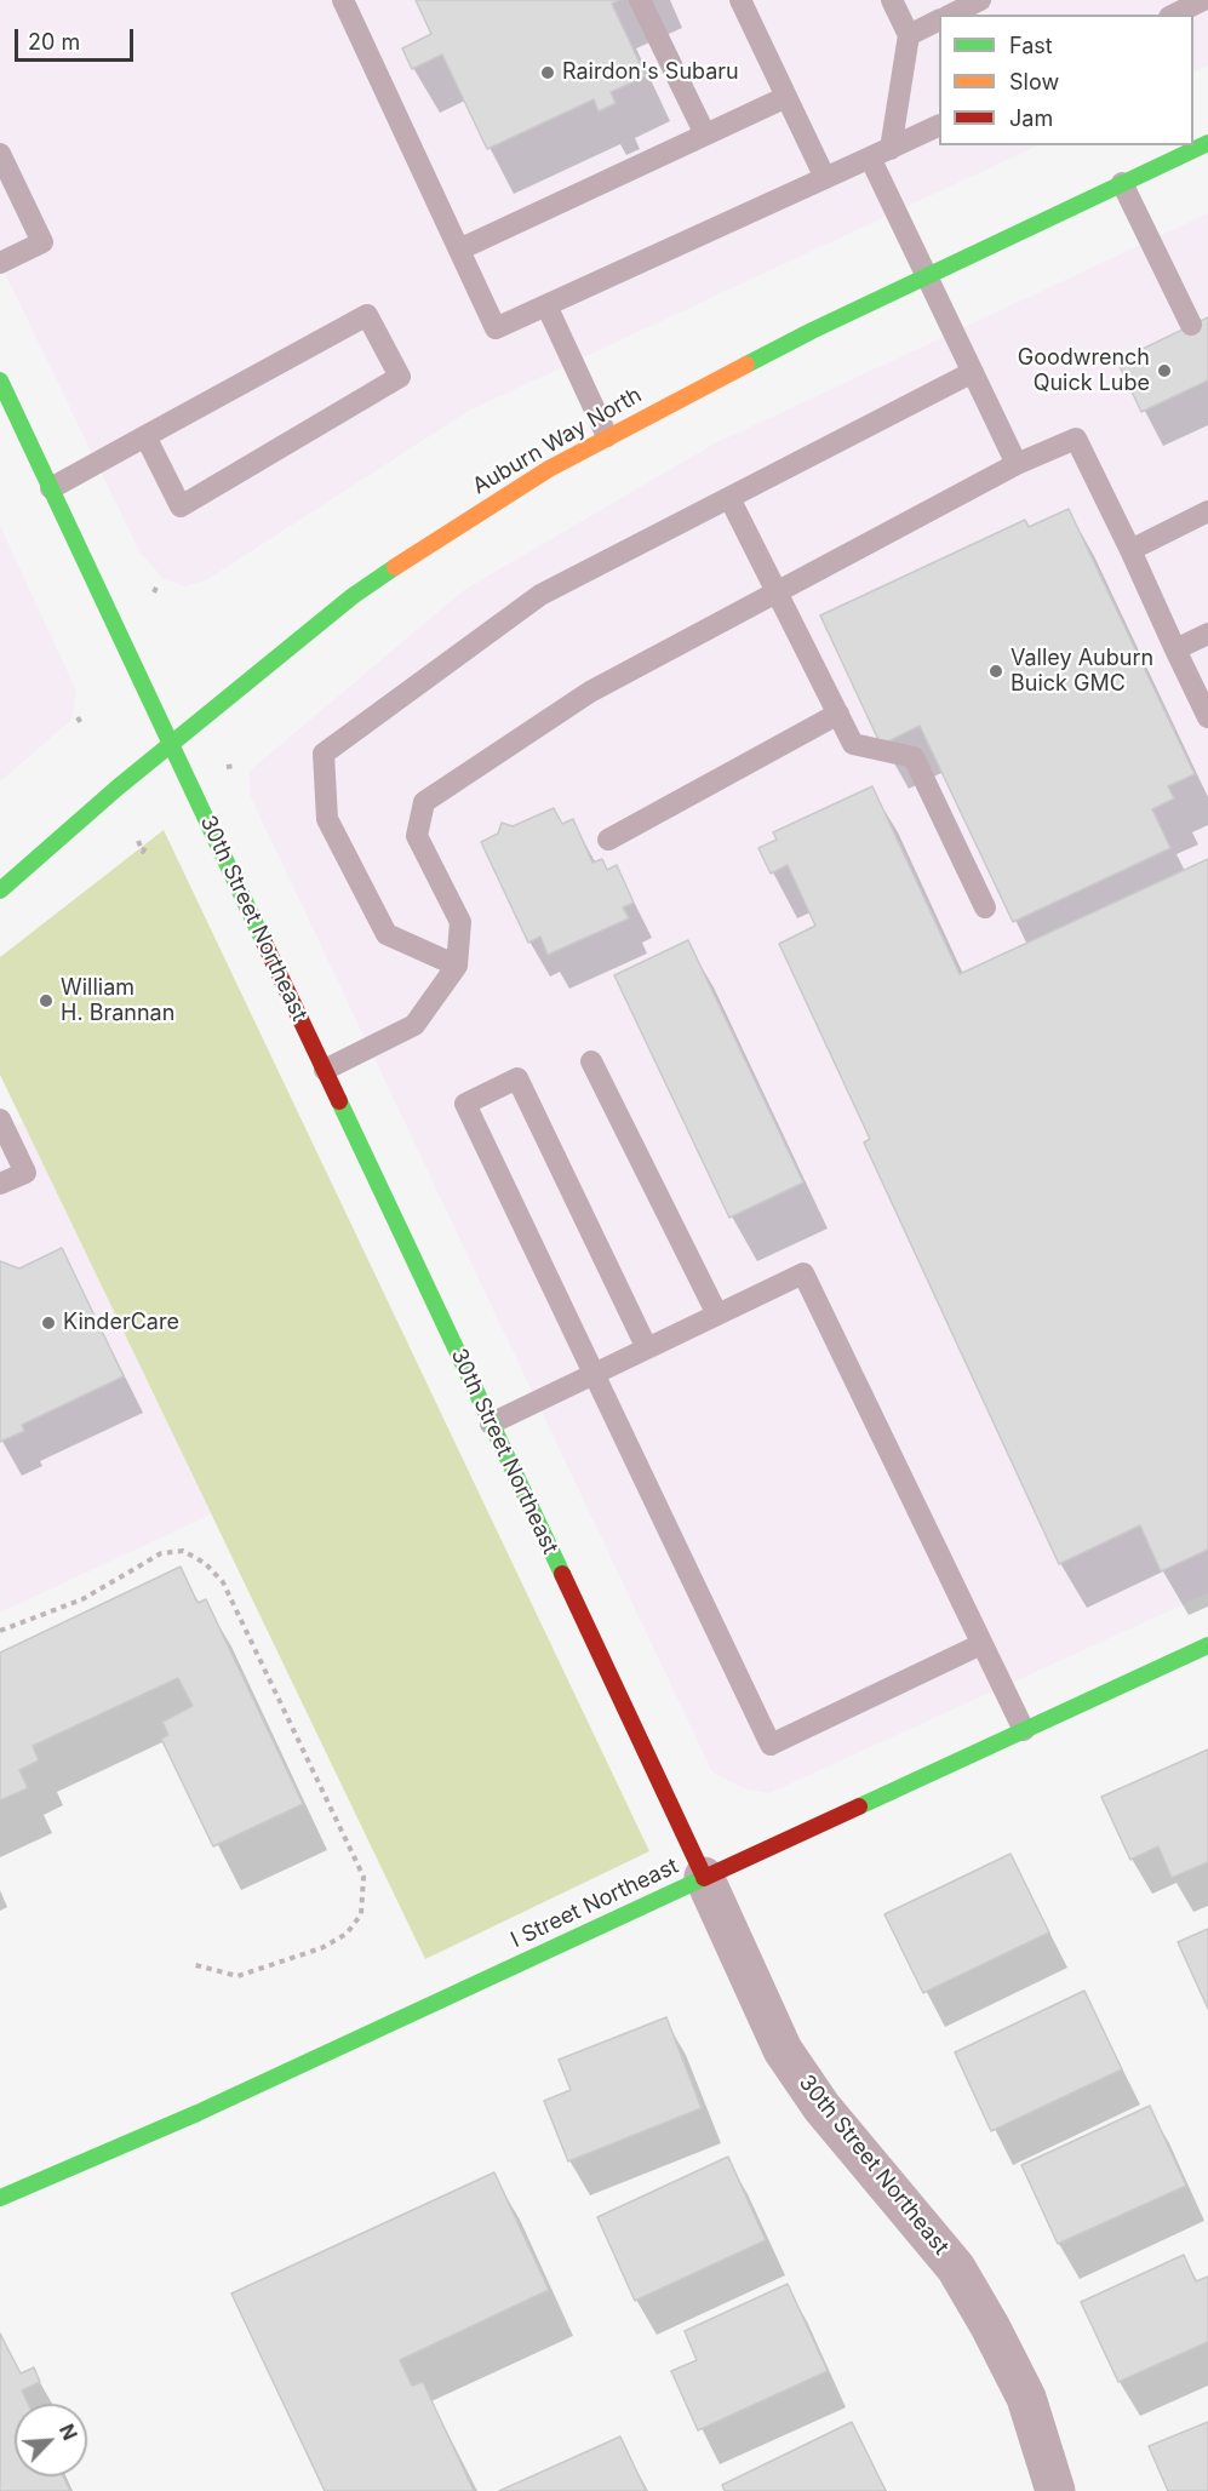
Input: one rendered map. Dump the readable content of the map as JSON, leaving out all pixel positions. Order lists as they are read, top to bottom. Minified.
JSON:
{"streets":{"street":["Auburn Way North","30th Street Northeast","I Street Northeast"]},"crossings":[["Auburn Way North","30th Street Northeast"],["30th Street Northeast","I Street Northeast"]],"places":["Rairdon's Subaru","Goodwrench Quick Lube","Valley Auburn Buick GMC","William H. Brannan","KinderCare"],"legend":["Fast","Slow","Jam"],"scale_bar":"20 m","north":"top right"}
